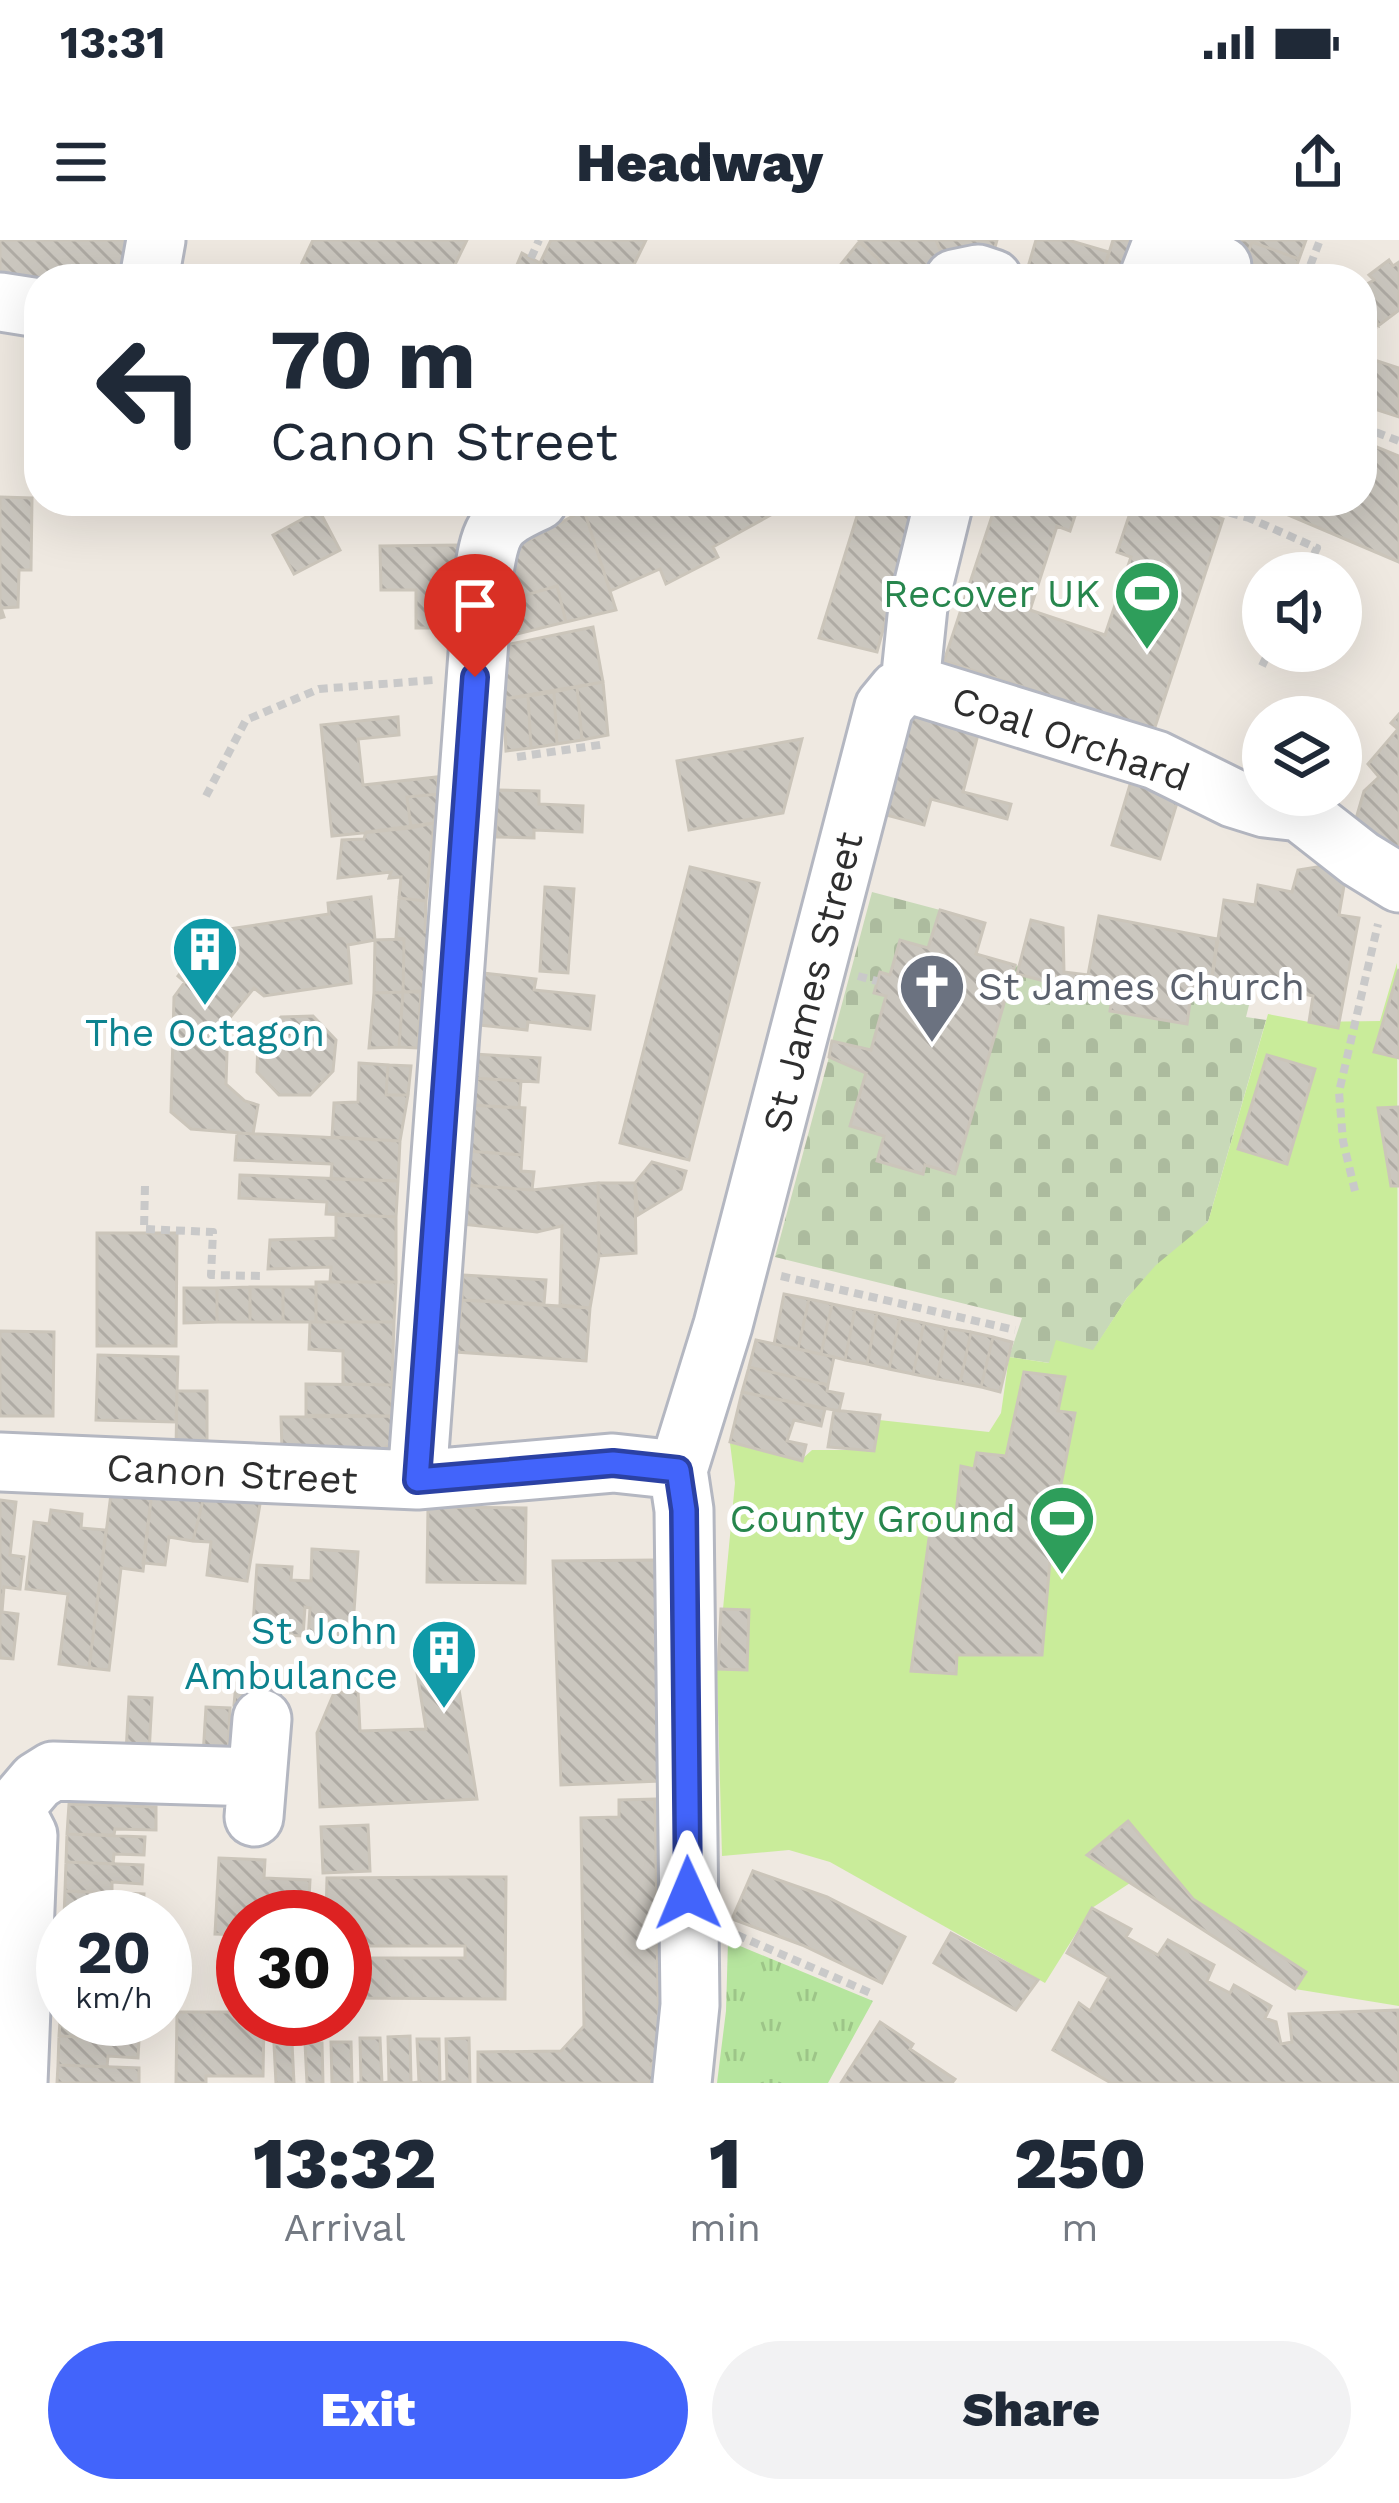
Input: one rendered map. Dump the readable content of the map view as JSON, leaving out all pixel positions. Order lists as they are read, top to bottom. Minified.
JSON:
{"streets":{"street":["Coal Orchard","St James Street","Canon Street"]},"crossings":[["Coal Orchard","St James Street"],["St James Street","Canon Street"]],"places":{"sports":["Recover UK","County Ground"],"building":["The Octagon","St John Ambulance"],"church":["St James Church"]},"page":{"status":"13:31","header":"Headway","turn":["70 m","Canon Street"],"speed":"20 km/h","limit":"30","eta":["13:32","Arrival","1","min","250","m"],"buttons":["Exit","Share"]}}
